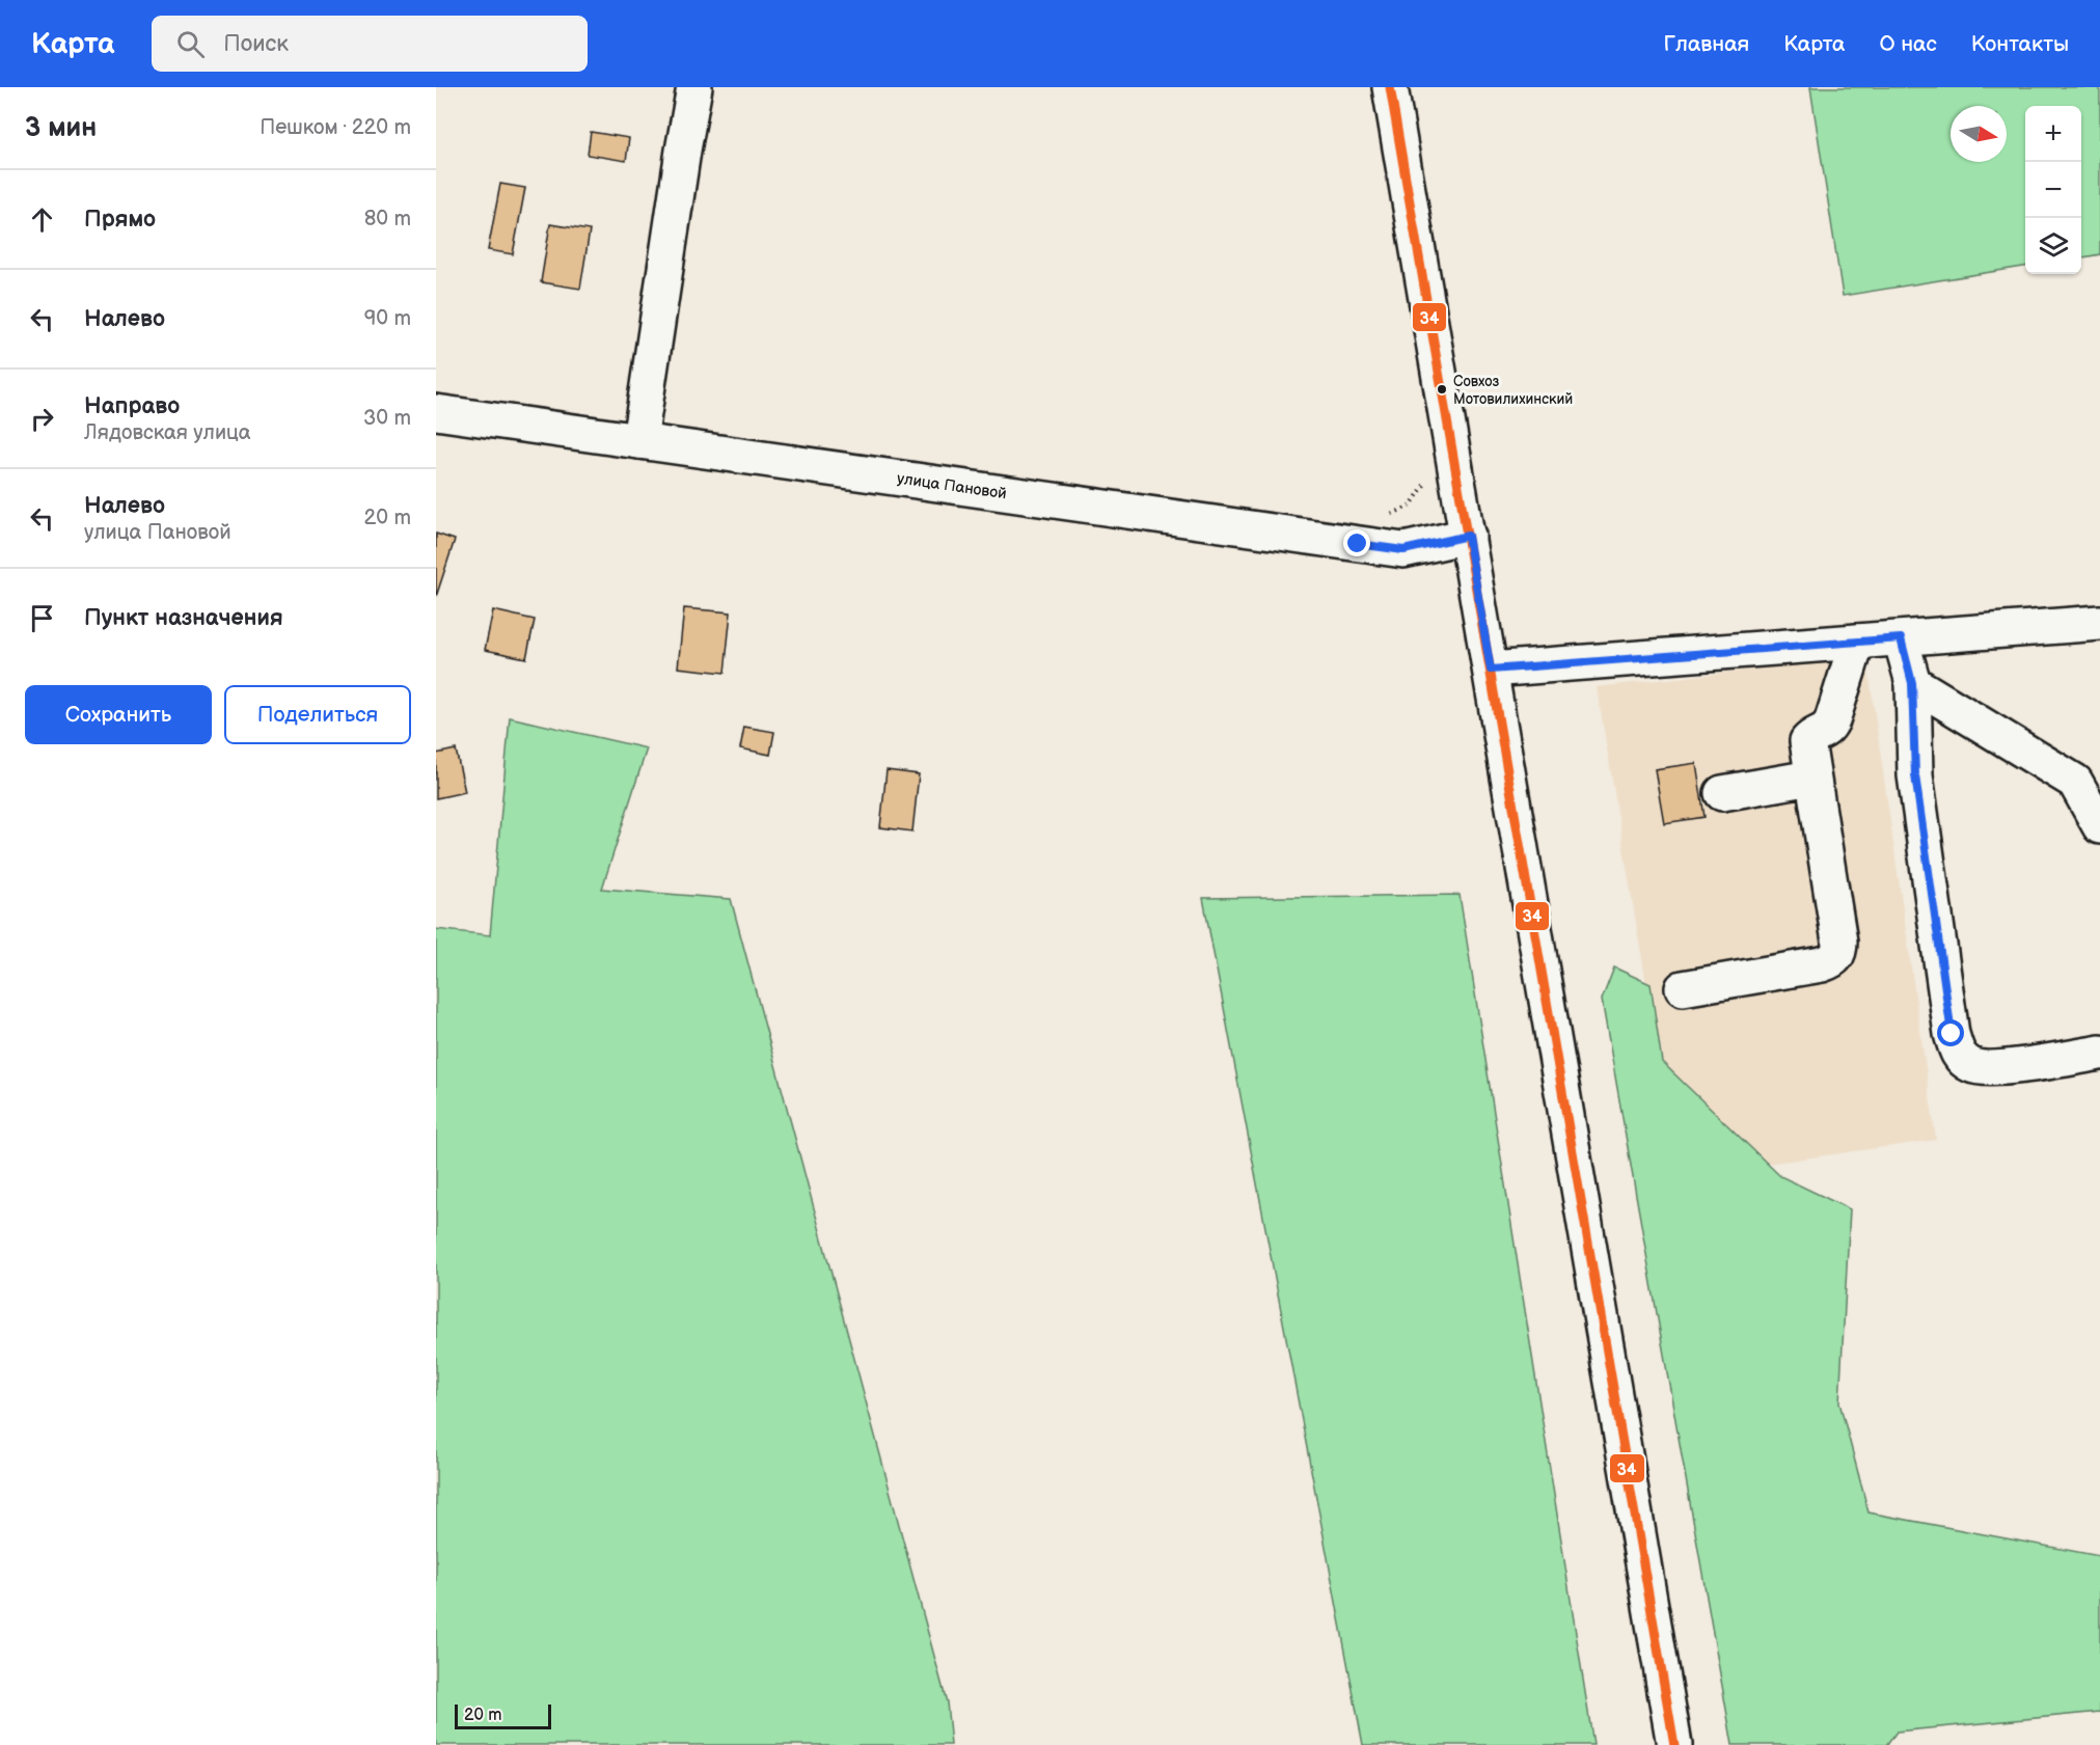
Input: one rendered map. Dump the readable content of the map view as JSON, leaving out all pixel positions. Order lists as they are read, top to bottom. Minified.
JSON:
{"streets":{"street":["улица Пановой"]},"places":["Совхоз Мотовилихинский"],"lines":["transit line 34"],"scale_bar":"20 m","north":"right","page":{"header":"Карта","search":"Поиск","nav":["Главная","Карта","О нас","Контакты"],"heading":["3 мин","Пешком · 220 m"],"map_buttons":["+","−"],"list":[["Прямо","80 m"],["Налево","90 m"],["Направо","Лядовская улица","30 m"],["Налево","улица Пановой","20 m"],"Пункт назначения"],"buttons":["Сохранить","Поделиться"],"scale":"20 m"}}
